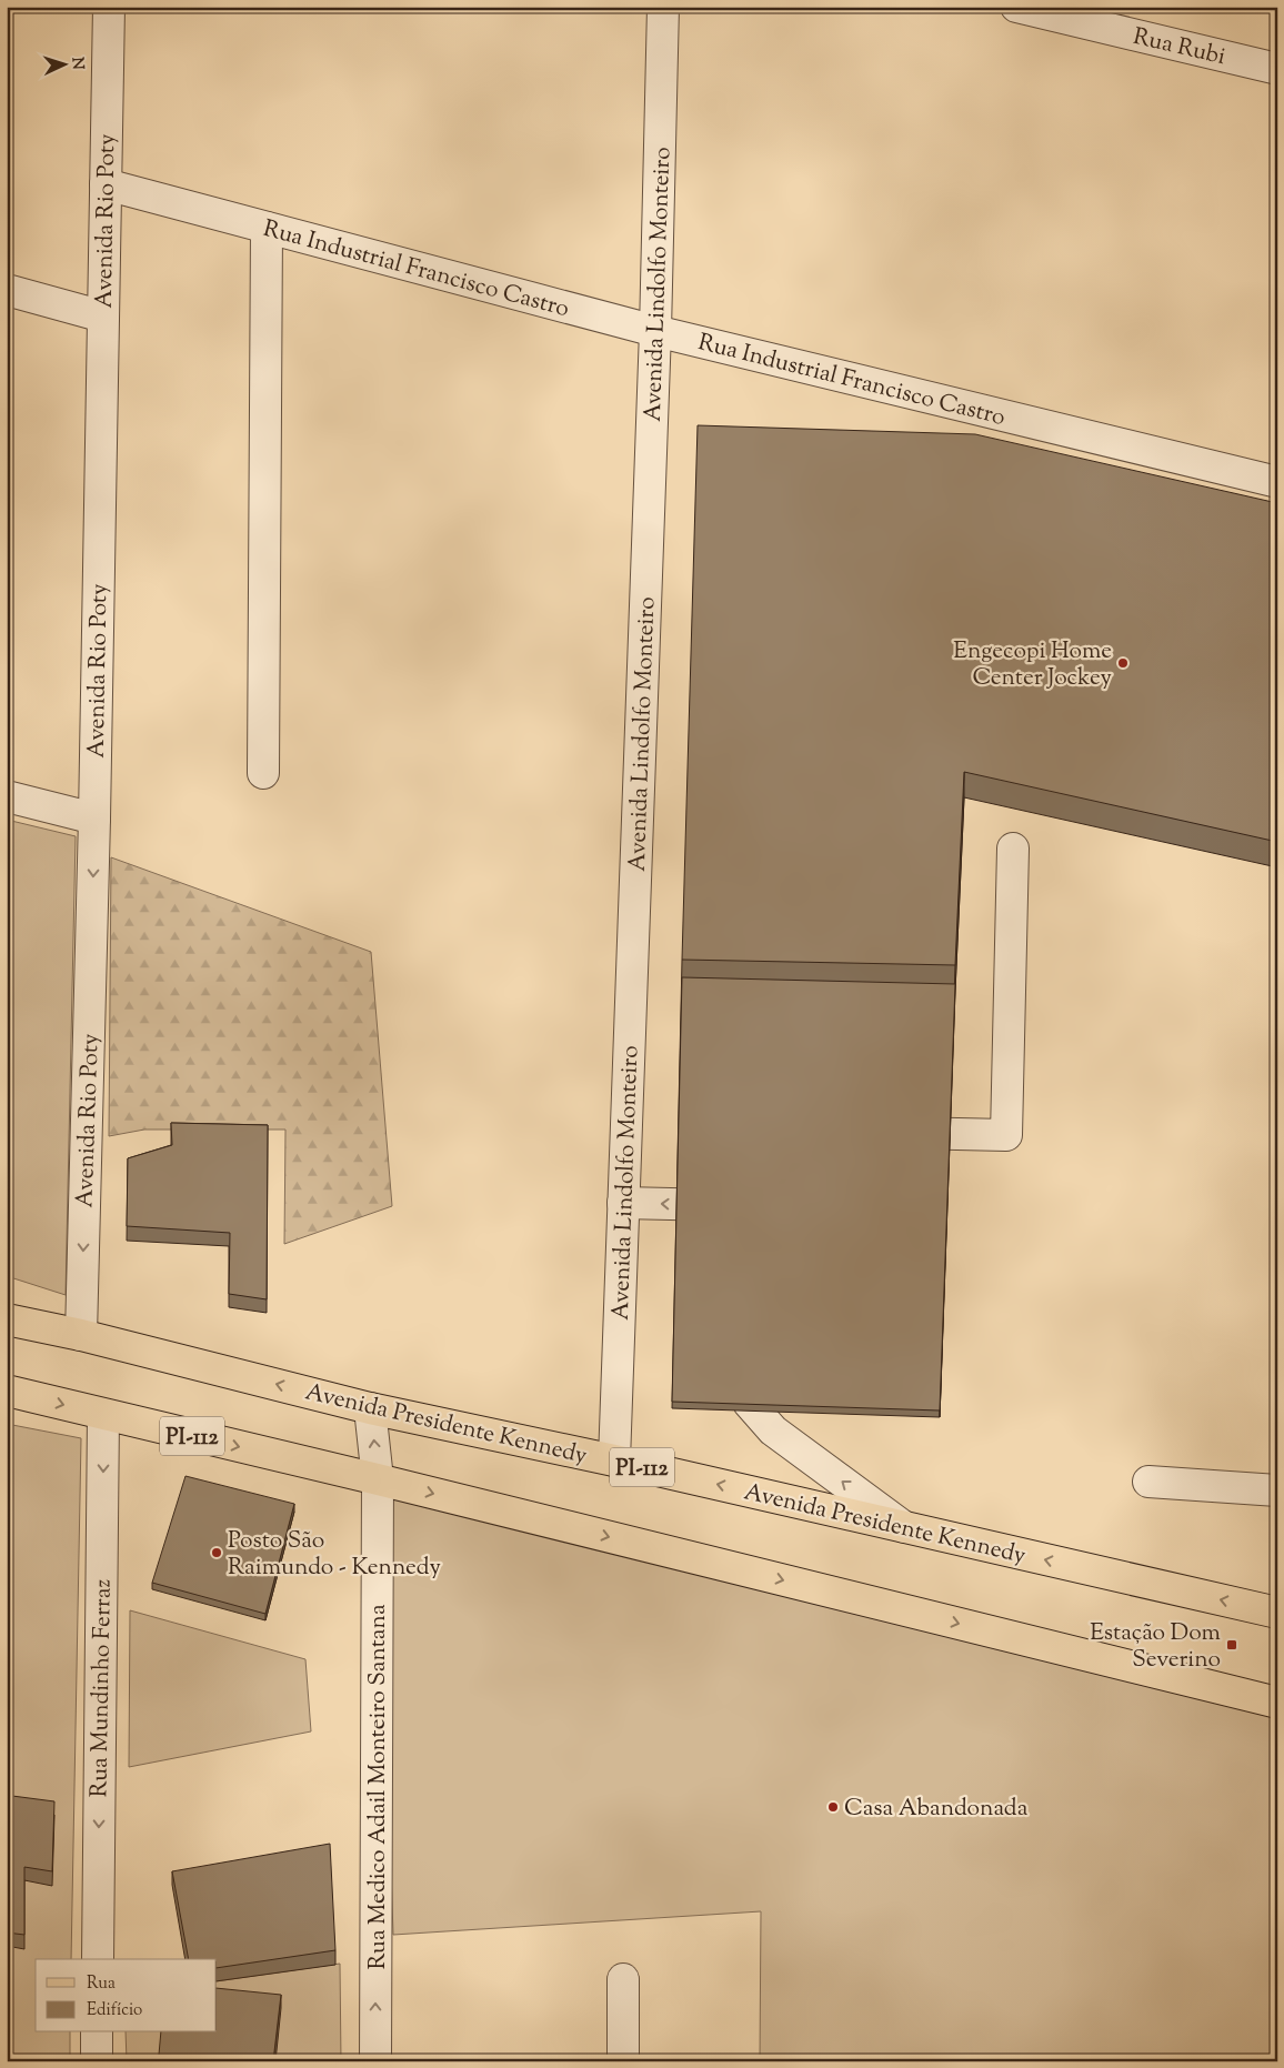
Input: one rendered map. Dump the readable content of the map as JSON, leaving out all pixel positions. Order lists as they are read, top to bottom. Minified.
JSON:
{"streets":{"main road":["Avenida Presidente Kennedy","PI-112"],"street":["Rua Rubi","Avenida Rio Poty","Rua Industrial Francisco Castro","Avenida Lindolfo Monteiro","Rua Mundinho Ferraz","Rua Medico Adail Monteiro Santana"]},"crossings":[["Avenida Rio Poty","Rua Industrial Francisco Castro"],["Avenida Rio Poty","Avenida Presidente Kennedy"],["Rua Industrial Francisco Castro","Avenida Lindolfo Monteiro"],["Avenida Lindolfo Monteiro","Avenida Presidente Kennedy"],["Avenida Presidente Kennedy","Rua Medico Adail Monteiro Santana"],["PI-112","Rua Mundinho Ferraz"],["PI-112","Rua Medico Adail Monteiro Santana"]],"one_way":["Avenida Rio Poty","Rua Mundinho Ferraz","Rua Medico Adail Monteiro Santana"],"places":{"other":["Engecopi Home Center Jockey","Posto São Raimundo - Kennedy","Casa Abandonada"],"transit":["Estação Dom Severino"]},"legend":["Rua","Edifício"],"north":"right"}
